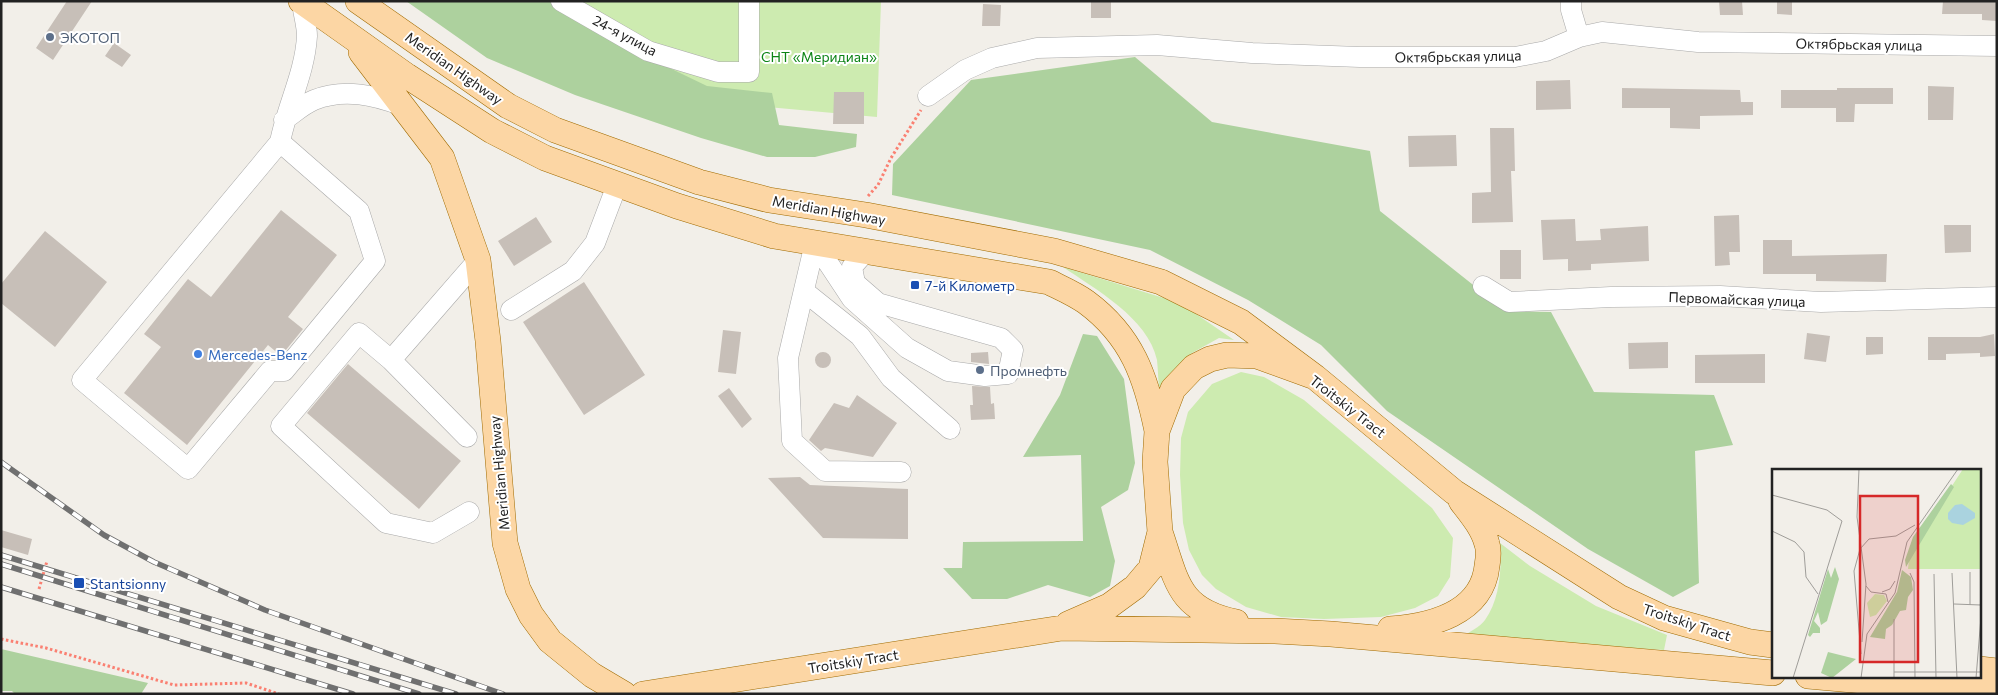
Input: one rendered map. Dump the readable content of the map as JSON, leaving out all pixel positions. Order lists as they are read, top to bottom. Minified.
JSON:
{"streets":{"main road":["Meridian Highway","Troitskiy Tract"],"street":["24-я улица","Октябрьская улица","Первомайская улица"]},"crossings":[["Meridian Highway","Troitskiy Tract"]],"parks":["СНТ «Меридиан»"],"places":{"other":["ЭКОТОП","Mercedes-Benz","Промнефть"],"transit":["7-й Километр","Stantsionny"]}}
